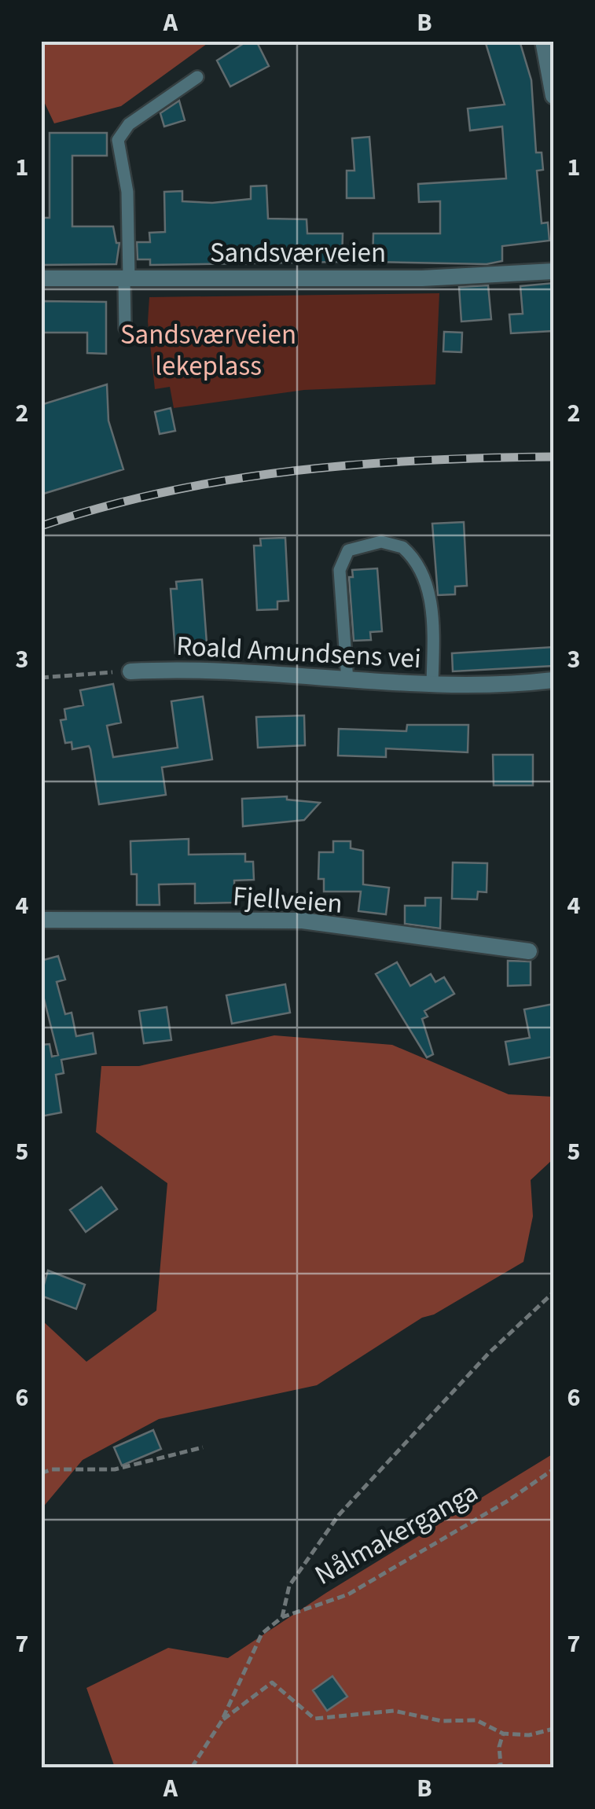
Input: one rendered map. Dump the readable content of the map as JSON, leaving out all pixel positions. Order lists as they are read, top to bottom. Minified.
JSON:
{"streets":{"street":["Sandsværveien","Roald Amundsens vei","Fjellveien"],"path":["Nålmakerganga"]},"parks":["Sandsværveien lekeplass"],"grid":{"columns":["A","B"],"rows":["1","2","3","4","5","6","7"]}}
